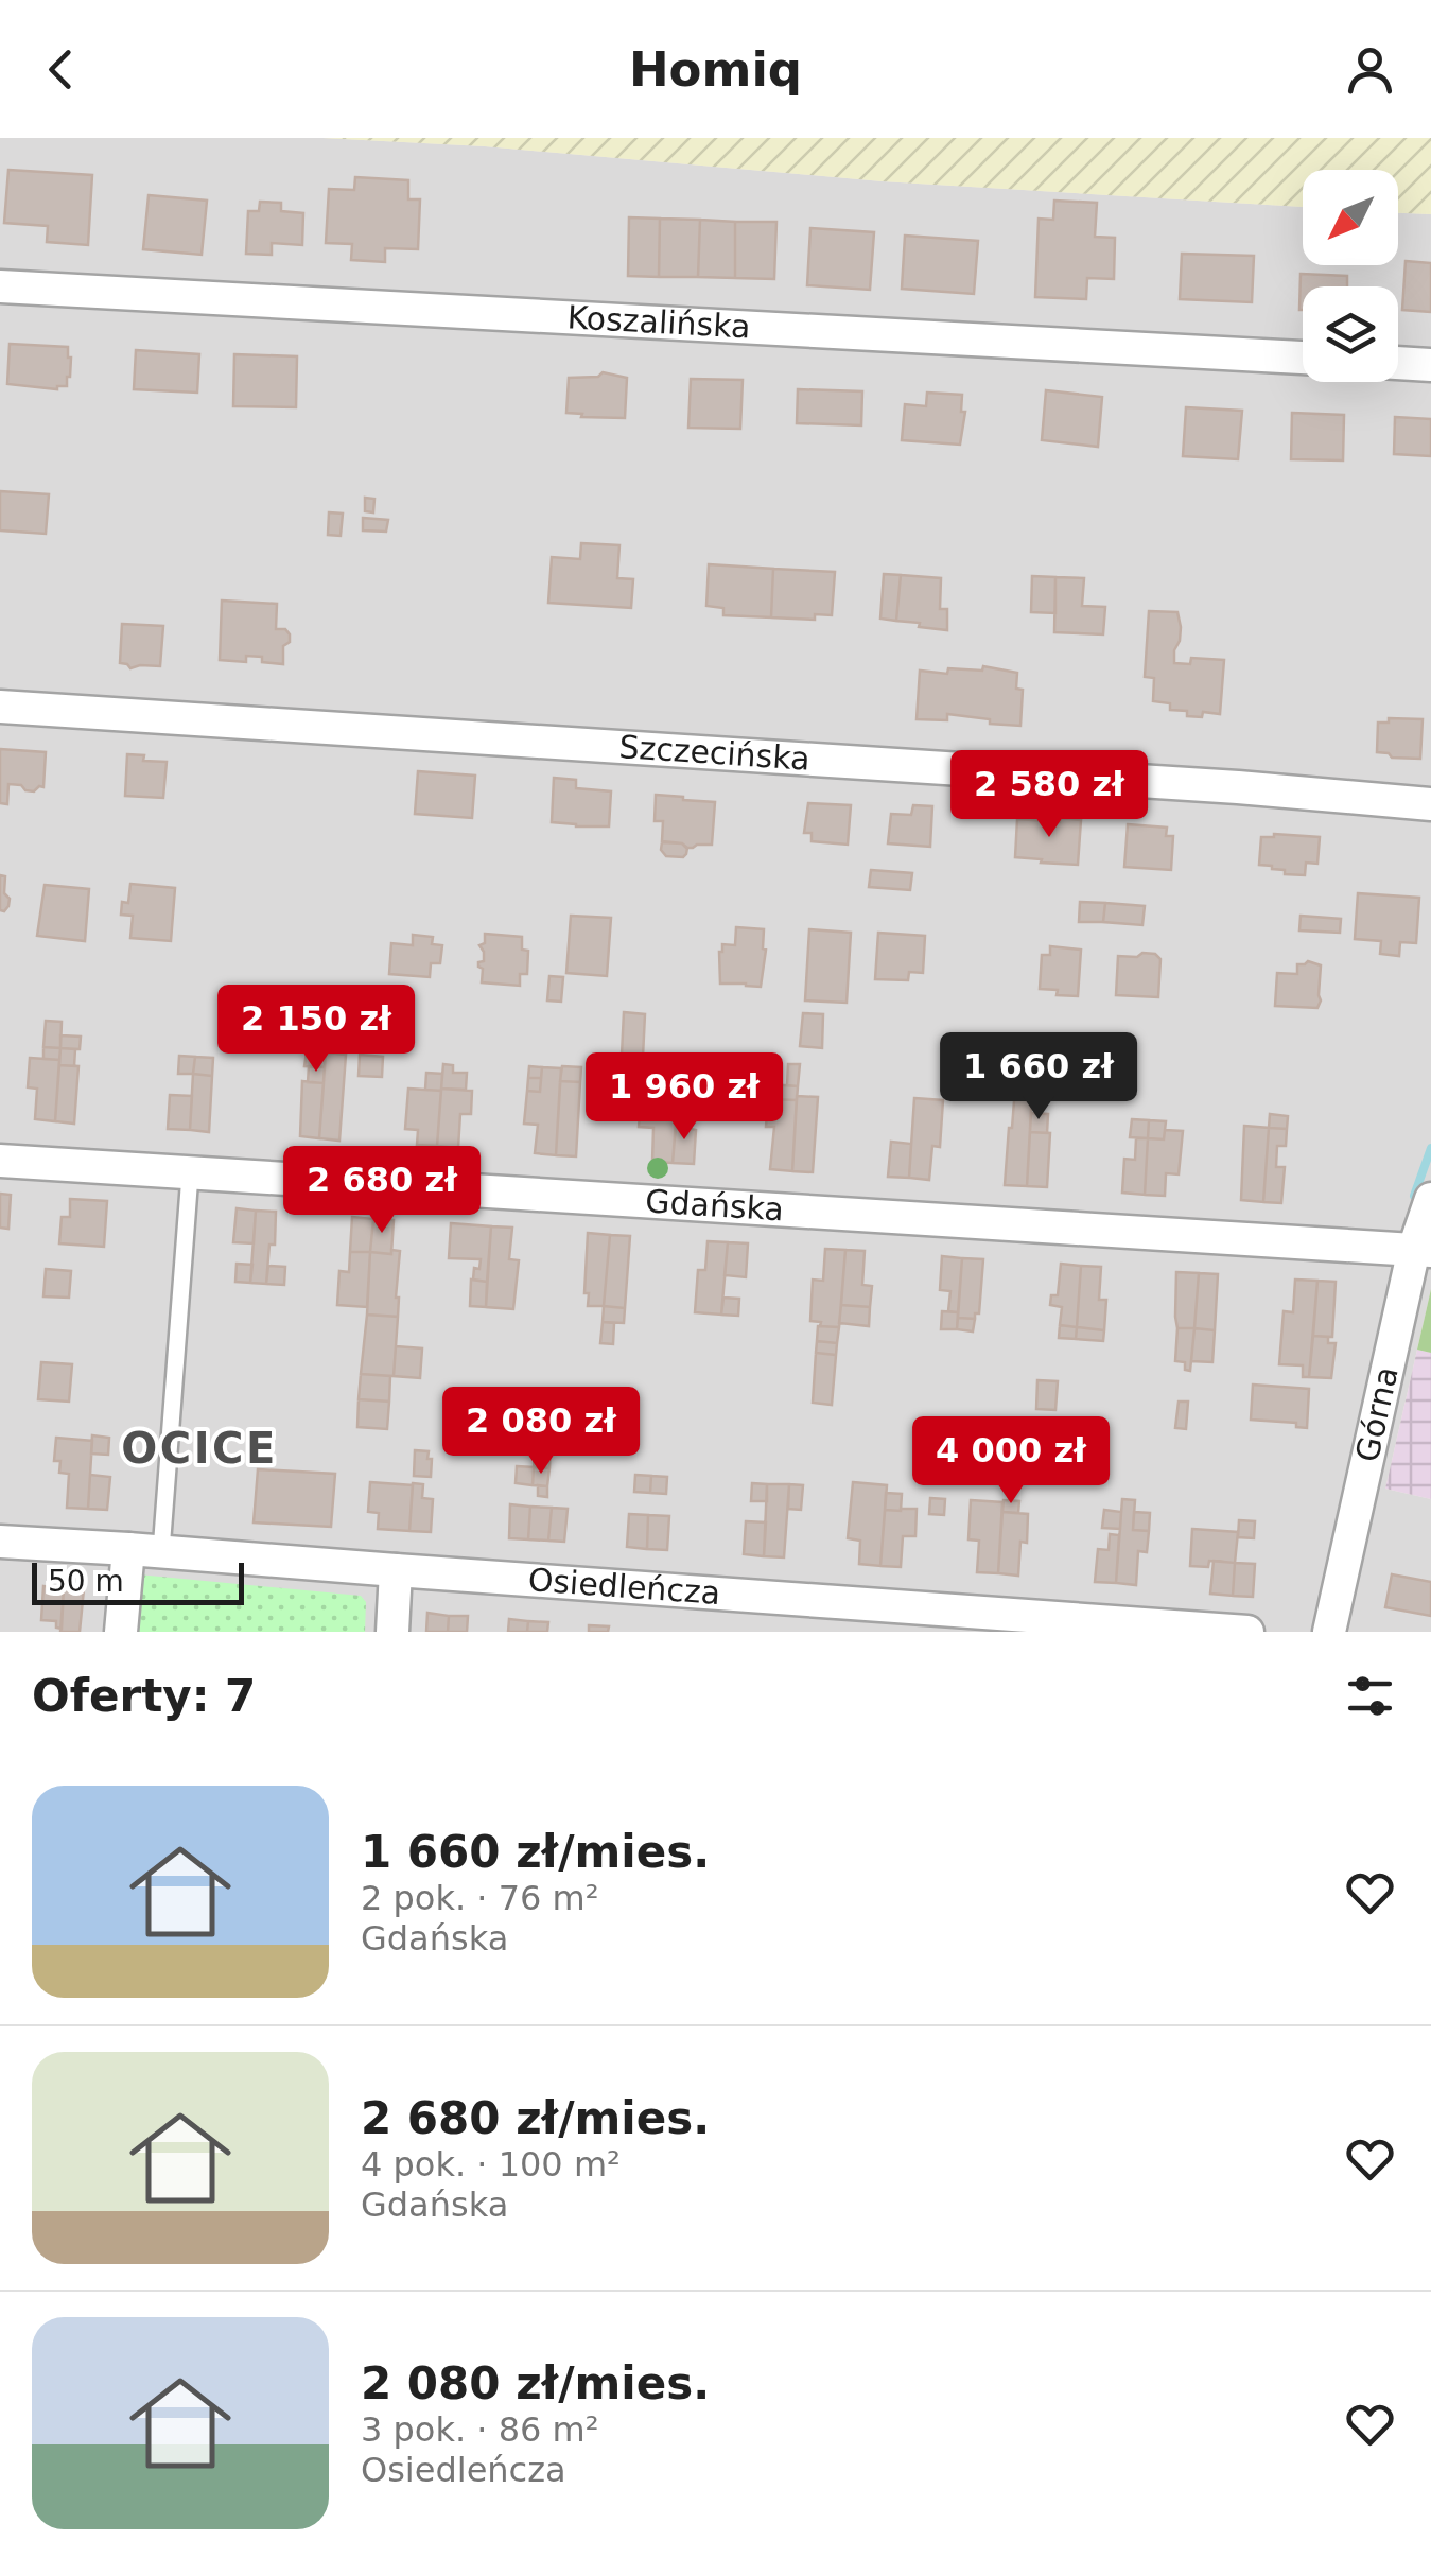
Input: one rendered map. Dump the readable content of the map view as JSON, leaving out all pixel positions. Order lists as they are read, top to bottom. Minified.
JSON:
{"streets":{"street":["Koszalińska","Szczecińska","Gdańska","Górna","Osiedleńcza"]},"crossings":[["Gdańska","Górna"]],"districts":["OCICE"],"scale_bar":"50 m","north":"bottom left","page":{"header":"Homiq","price":["2 580 zł","2 150 zł","1 660 zł","1 960 zł","2 680 zł","2 080 zł","4 000 zł"],"scale":"50 m","heading":"Oferty: 7","list":[{"name":"1 660 zł/mies.","note":"2 pok. · 76 m² · Gdańska"},{"name":"2 680 zł/mies.","note":"4 pok. · 100 m² · Gdańska"},{"name":"2 080 zł/mies.","note":"3 pok. · 86 m² · Osiedleńcza"}]}}
